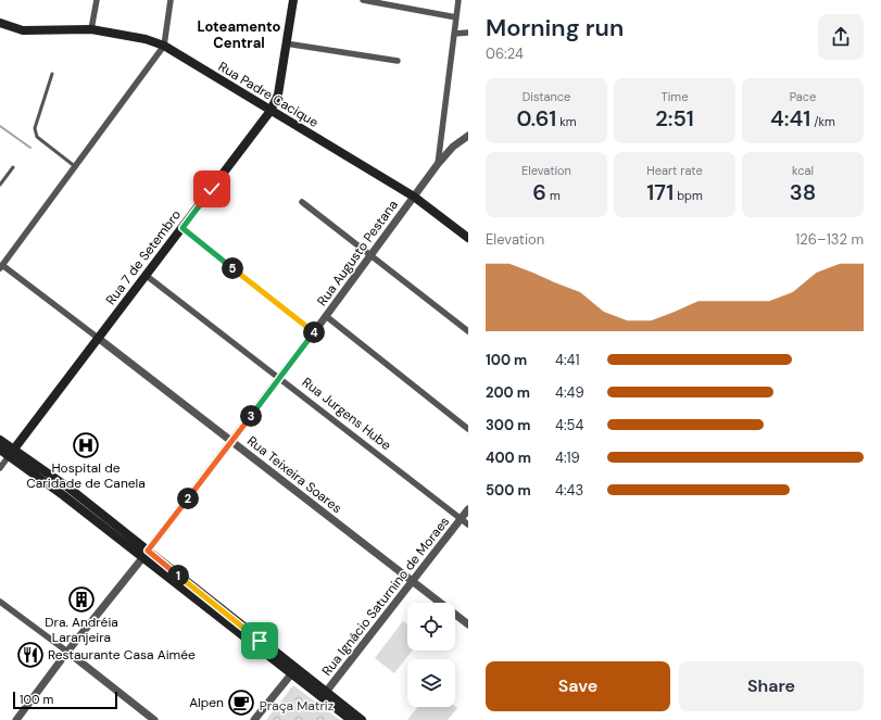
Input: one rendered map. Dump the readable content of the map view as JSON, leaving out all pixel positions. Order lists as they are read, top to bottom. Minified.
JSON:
{"streets":{"main road":["Rua Padre Cacique","Rua 7 de Setembro"],"street":["Rua Augusto Pestana","Rua Jurgens Hube","Rua Teixeira Soares","Rua Ignácio Saturnino de Moraes"]},"crossings":[["Rua Padre Cacique","Rua Augusto Pestana"],["Rua Padre Cacique","Rua 7 de Setembro"],["Rua Augusto Pestana","Rua Jurgens Hube"],["Rua Augusto Pestana","Rua Teixeira Soares"],["Rua 7 de Setembro","Rua Jurgens Hube"],["Rua 7 de Setembro","Rua Teixeira Soares"],["Rua Jurgens Hube","Rua Ignácio Saturnino de Moraes"],["Rua Teixeira Soares","Rua Ignácio Saturnino de Moraes"]],"districts":["Loteamento Central"],"parks":["Praça Matriz"],"places":{"hospital":["Hospital de Caridade de Canela"],"building":["Dra. Andréia Laranjeira"],"restaurant":["Restaurante Casa Aimée"],"cafe":["Alpen"]},"scale_bar":"100 m","page":{"heading":["Morning run","06:24"],"stats":[["Distance","0.61 km"],["Time","2:51"],["Pace","4:41 /km"],["Elevation","6 m"],["Heart rate","171 bpm"],["kcal","38"]],"chart":["Elevation","126–132 m"],"pins":["5","4","3","2","1"],"list":[{"name":"100 m","note":"4:41"},{"name":"200 m","note":"4:49"},{"name":"300 m","note":"4:54"},{"name":"400 m","note":"4:19"},{"name":"500 m","note":"4:43"}],"buttons":["Save","Share"],"scale":"100 m"}}
